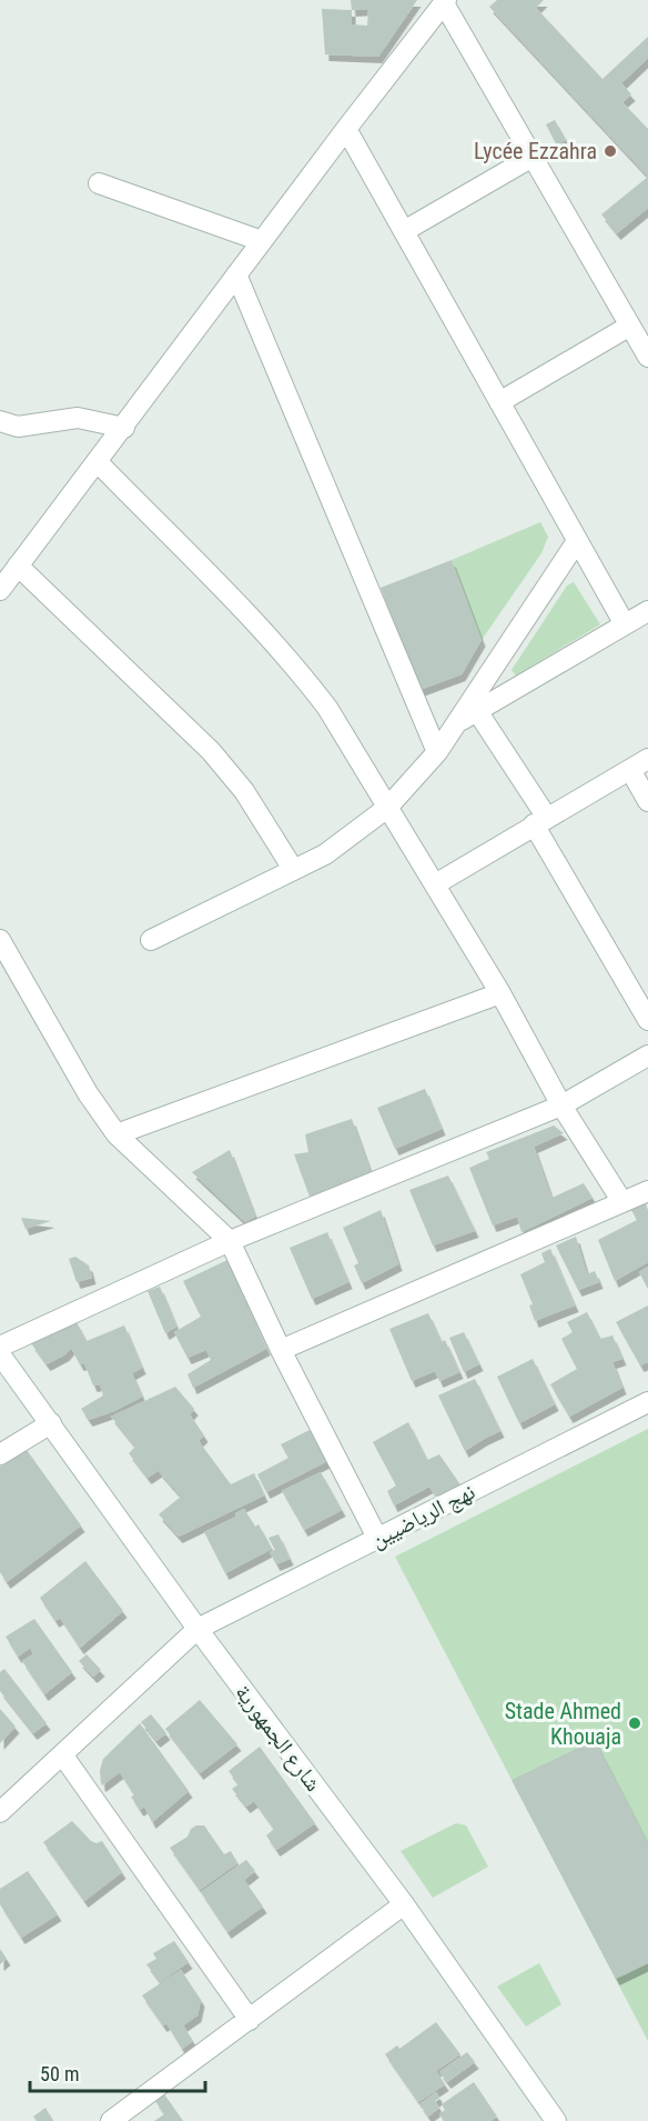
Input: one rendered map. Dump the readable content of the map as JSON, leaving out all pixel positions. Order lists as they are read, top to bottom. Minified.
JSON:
{"streets":{"street":["نهج الرياضيين","شارع الجمهورية"]},"crossings":[["نهج الرياضيين","شارع الجمهورية"]],"places":["Lycée Ezzahra","Stade Ahmed Khouaja"],"scale_bar":"50 m"}
